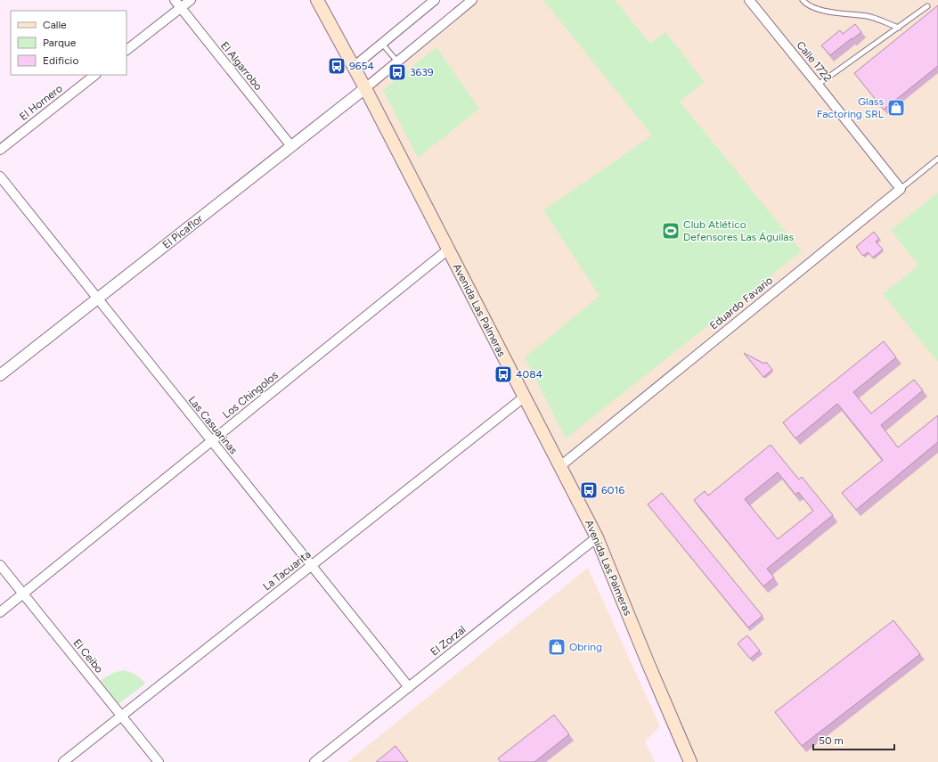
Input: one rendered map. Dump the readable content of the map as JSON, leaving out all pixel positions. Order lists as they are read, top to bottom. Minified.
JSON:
{"streets":{"main road":["Avenida Las Palmeras"],"street":["Calle 1722","El Algarrobo","El Hornero","El Picaflor","Eduardo Favario","Los Chingolos","Las Casuarinas","La Tacuarita","El Zorzal","El Ceibo"]},"crossings":[["Calle 1722","Eduardo Favario"],["El Algarrobo","El Picaflor"],["El Picaflor","Avenida Las Palmeras"],["El Picaflor","Las Casuarinas"],["Eduardo Favario","Avenida Las Palmeras"],["Avenida Las Palmeras","Los Chingolos"],["Avenida Las Palmeras","La Tacuarita"],["Avenida Las Palmeras","El Zorzal"],["Los Chingolos","Las Casuarinas"],["Los Chingolos","El Ceibo"],["Las Casuarinas","La Tacuarita"],["Las Casuarinas","El Zorzal"],["La Tacuarita","El Ceibo"]],"places":{"bus stop":["9654","3639","4084","6016"],"shop":["Glass Factoring SRL","Obring"],"sports":["Club Atlético Defensores Las Águilas"]},"legend":["Calle","Parque","Edificio"],"scale_bar":"50 m"}
